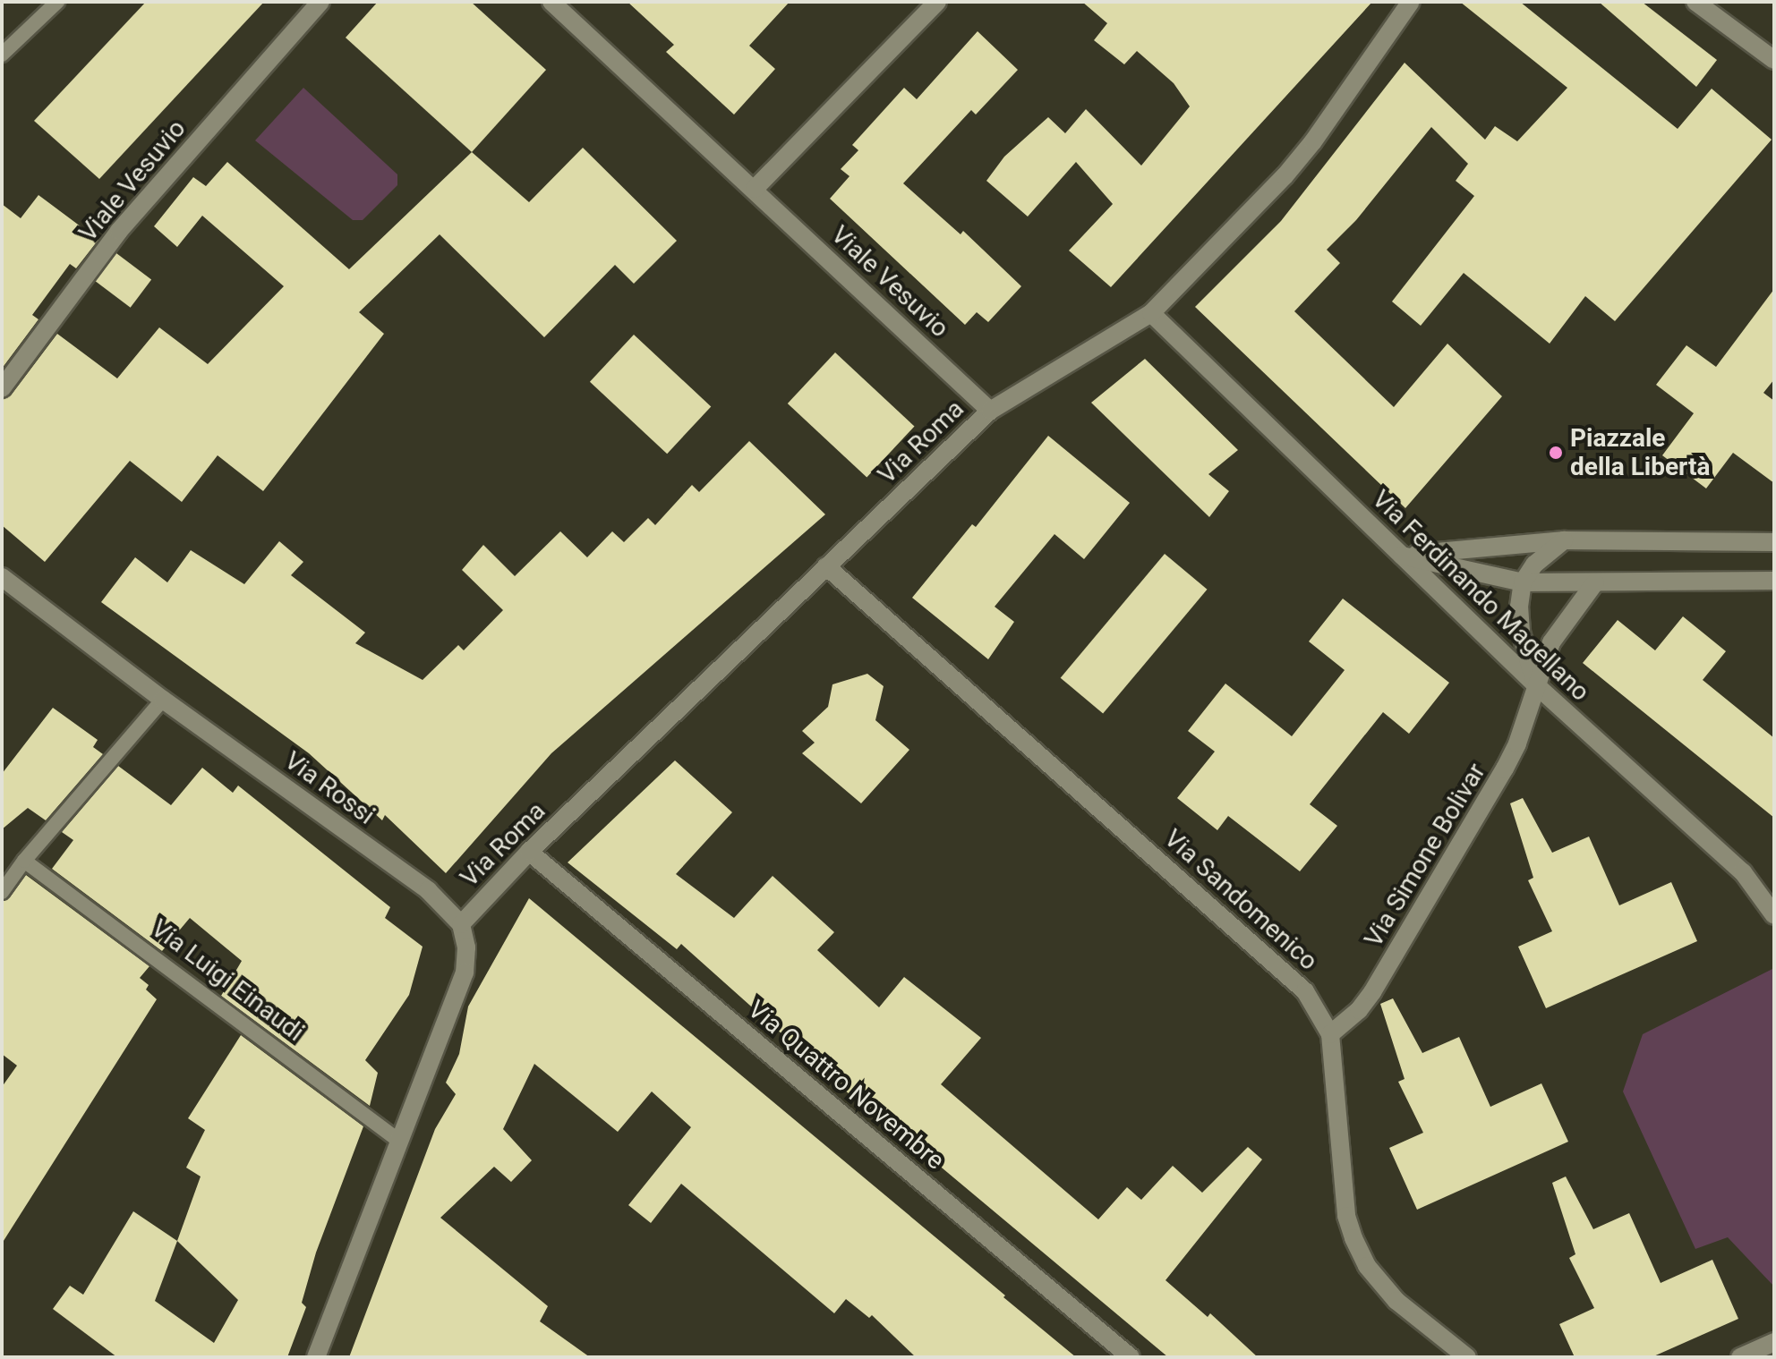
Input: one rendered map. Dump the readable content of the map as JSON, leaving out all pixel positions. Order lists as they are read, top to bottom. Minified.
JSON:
{"streets":{"street":["Viale Vesuvio","Via Roma","Via Ferdinando Magellano","Via Rossi","Via Simone Bolivar","Via Sandomenico","Via Quattro Novembre"],"lane":["Via Luigi Einaudi"]},"crossings":[["Viale Vesuvio","Via Roma"],["Via Roma","Via Ferdinando Magellano"],["Via Roma","Via Rossi"],["Via Roma","Via Sandomenico"],["Via Roma","Via Quattro Novembre"],["Via Ferdinando Magellano","Via Simone Bolivar"],["Via Simone Bolivar","Via Sandomenico"]],"places":["Piazzale della Libertà"]}
